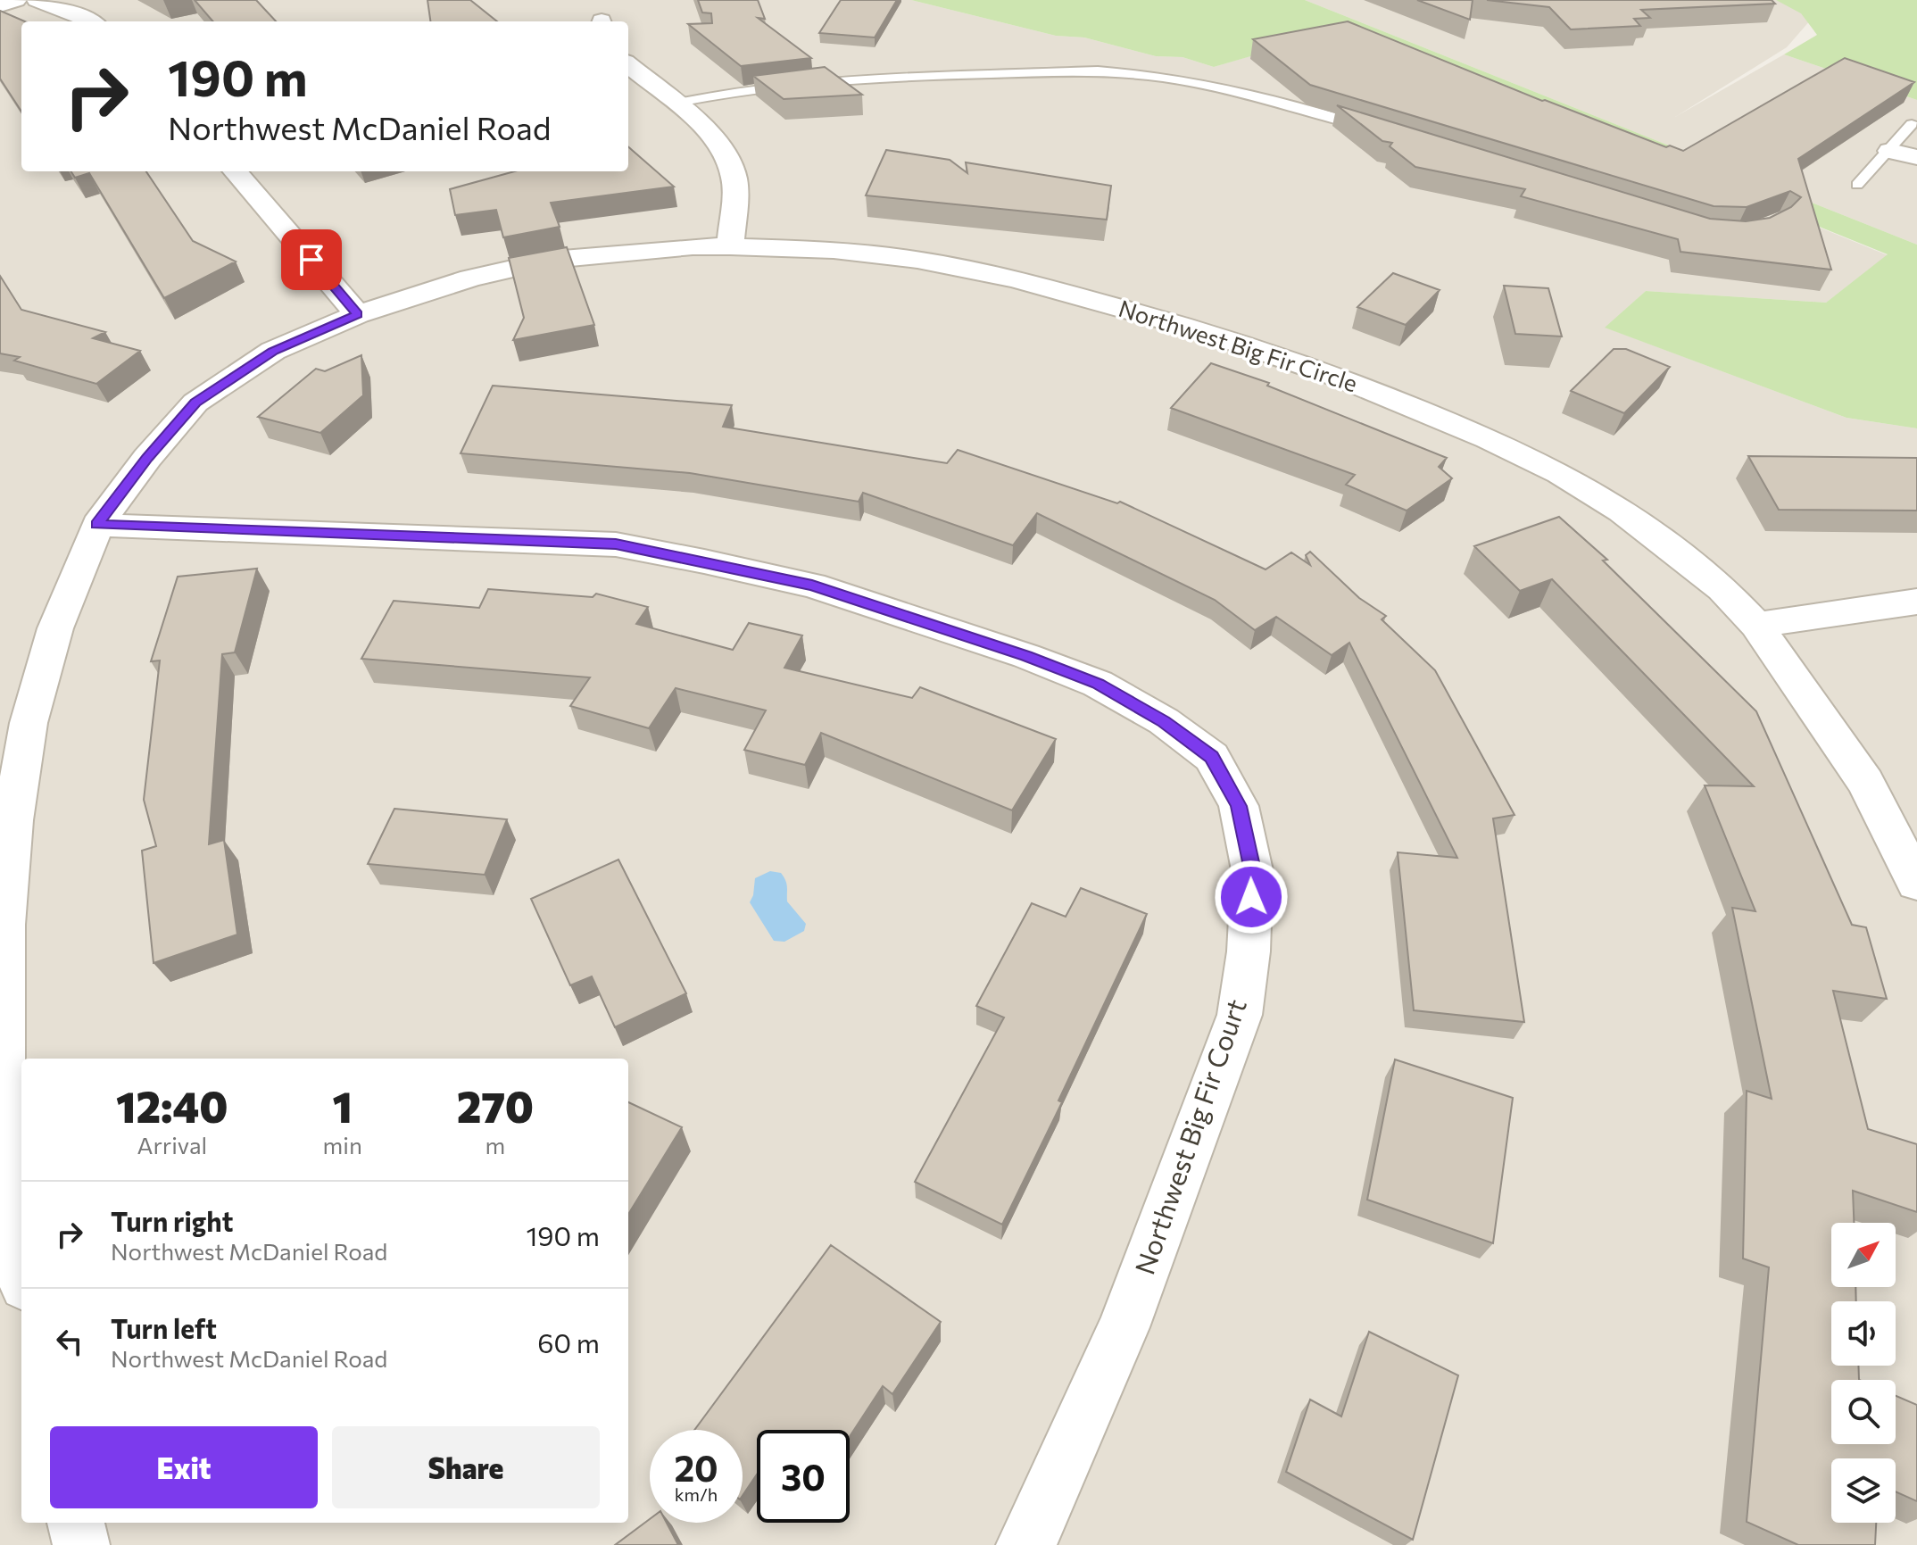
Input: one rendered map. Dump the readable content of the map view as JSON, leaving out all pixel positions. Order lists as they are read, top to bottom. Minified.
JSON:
{"streets":{"street":["Northwest Big Fir Circle","Northwest Big Fir Court"]},"crossings":[["Northwest Big Fir Circle","Northwest Big Fir Court"]],"north":"top right","page":{"turn":["190 m","Northwest McDaniel Road"],"eta":["12:40","Arrival","1","min","270","m"],"list":[{"name":"Turn right","note":"Northwest McDaniel Road","value":"190 m"},{"name":"Turn left","note":"Northwest McDaniel Road","value":"60 m"}],"buttons":["Exit","Share"],"speed":"20 km/h","limit":"30"}}
